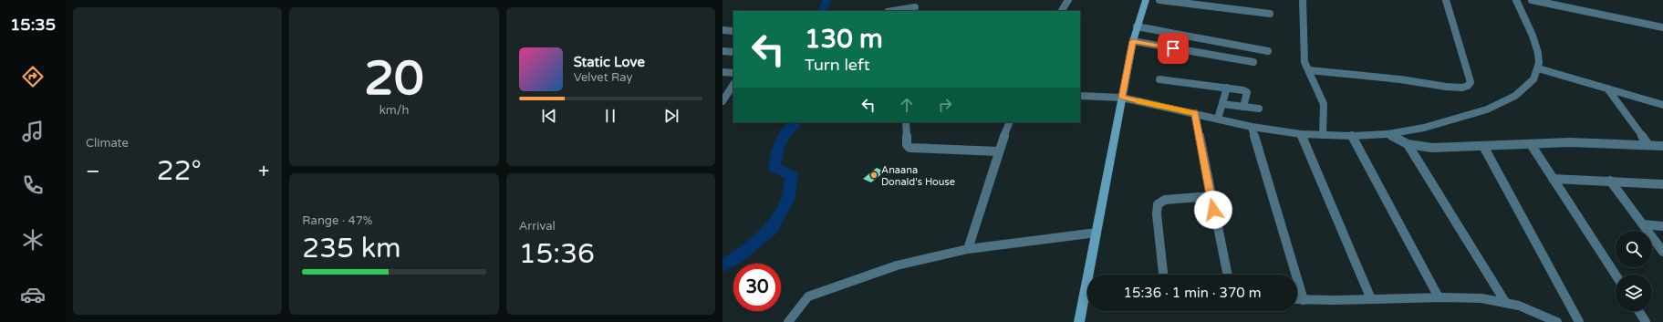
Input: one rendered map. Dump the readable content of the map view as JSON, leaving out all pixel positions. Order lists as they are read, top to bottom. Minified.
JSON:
{"places":["Anaana Donald's House"],"page":{"tabs":"15:35","tile":["Climate",["20","km/h"],["Range · 47%","235 km"],["Arrival","15:36"]],"turn":["130 m","Turn left"],"song":["Static Love","Velvet Ray"],"heat":["−","22°","+"],"limit":"30","trip":"15:36 · 1 min · 370 m"}}
